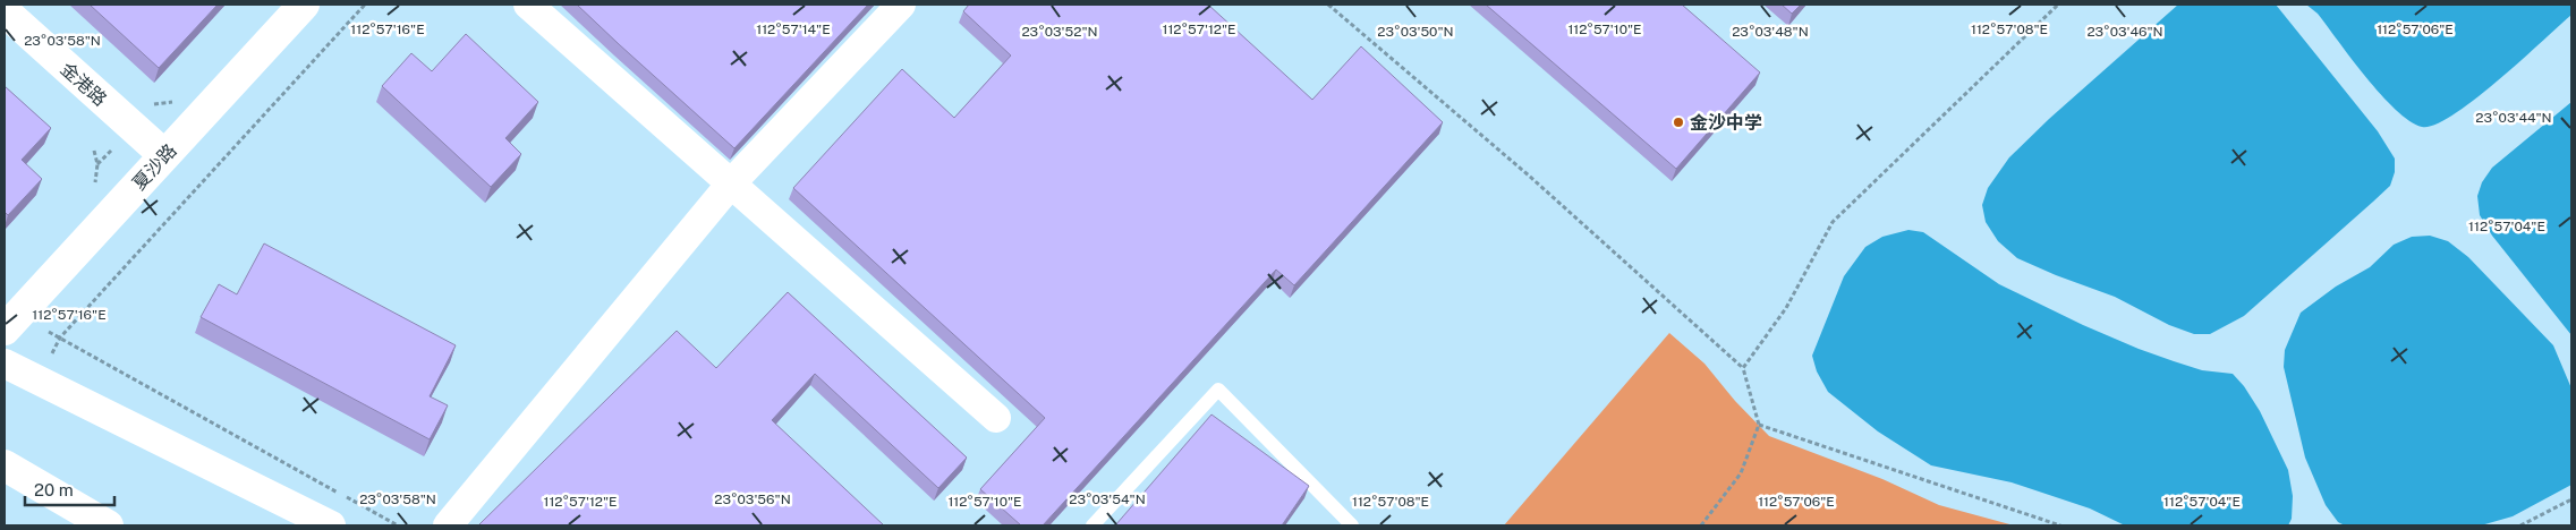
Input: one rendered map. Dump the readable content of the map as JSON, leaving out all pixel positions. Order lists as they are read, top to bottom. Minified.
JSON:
{"streets":{"street":["金港路","夏沙路"]},"crossings":[["金港路","夏沙路"]],"places":["金沙中学"],"scale_bar":"20 m","coordinates":["112°57'16\"E","112°57'14\"E","112°57'12\"E","112°57'10\"E","112°57'08\"E","112°57'06\"E","23°03'48\"N","23°03'52\"N","23°03'50\"N","23°03'46\"N","23°03'58\"N","23°03'44\"N","112°57'04\"E","23°03'56\"N","23°03'54\"N"]}
